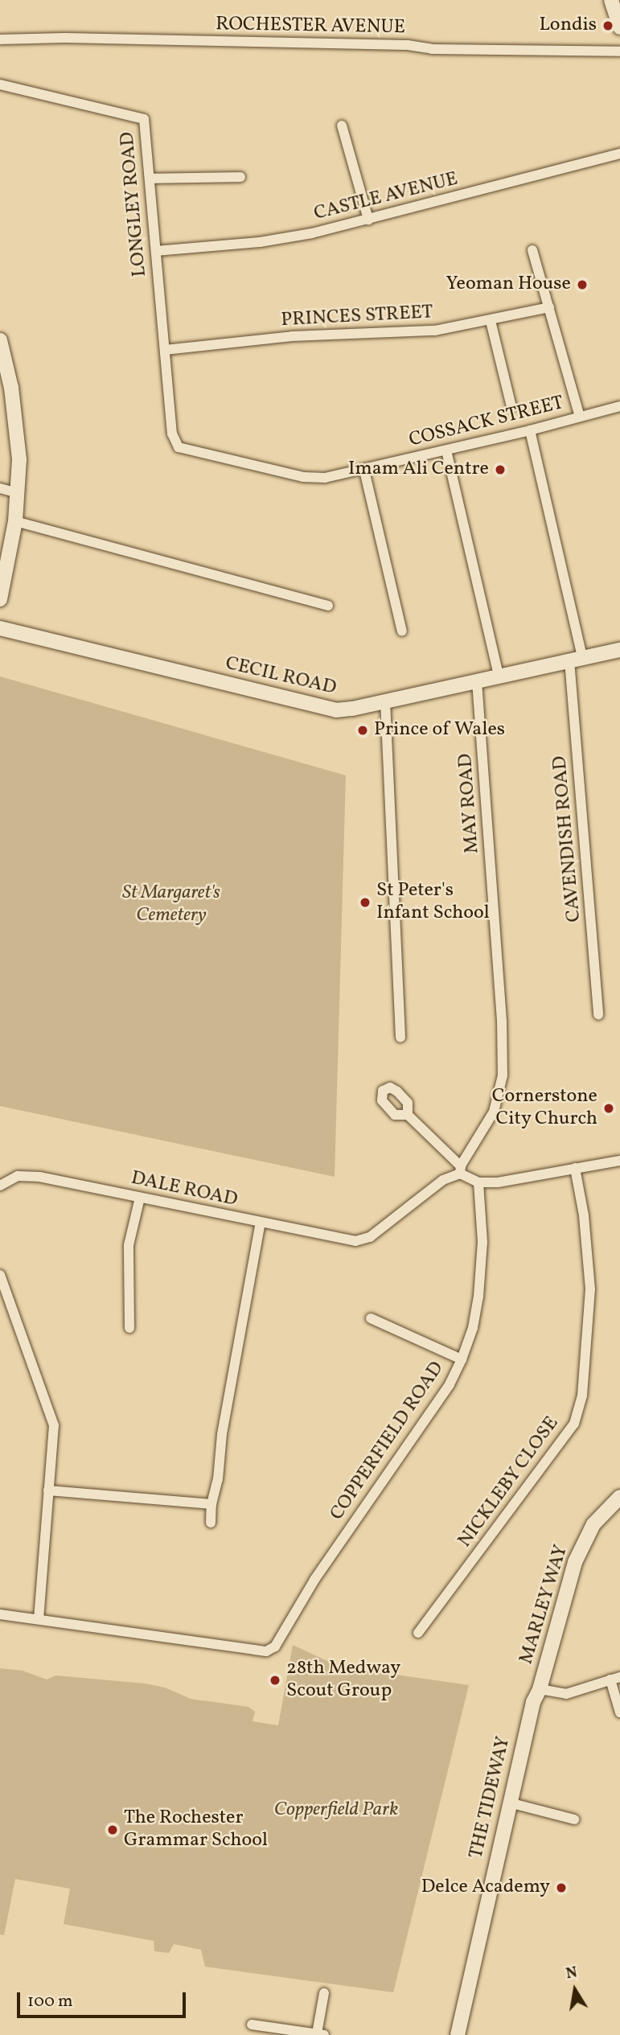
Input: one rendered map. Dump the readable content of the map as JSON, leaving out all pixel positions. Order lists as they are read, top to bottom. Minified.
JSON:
{"streets":{"street":["ROCHESTER AVENUE","CASTLE AVENUE","LONGLEY ROAD","PRINCES STREET","COSSACK STREET","CECIL ROAD","MAY ROAD","CAVENDISH ROAD","DALE ROAD","COPPERFIELD ROAD","NICKLEBY CLOSE","MARLEY WAY","THE TIDEWAY"]},"crossings":[["CASTLE AVENUE","LONGLEY ROAD"],["LONGLEY ROAD","PRINCES STREET"],["LONGLEY ROAD","COSSACK STREET"],["COSSACK STREET","CAVENDISH ROAD"],["CECIL ROAD","MAY ROAD"],["CECIL ROAD","CAVENDISH ROAD"],["MAY ROAD","DALE ROAD"],["MARLEY WAY","THE TIDEWAY"]],"parks":["St Margaret's Cemetery","Copperfield Park"],"places":["Londis","Yeoman House","Imam Ali Centre","Prince of Wales","St Peter's Infant School","Cornerstone City Church","28th Medway Scout Group","The Rochester Grammar School","Delce Academy"],"scale_bar":"100 m","north":"top"}
